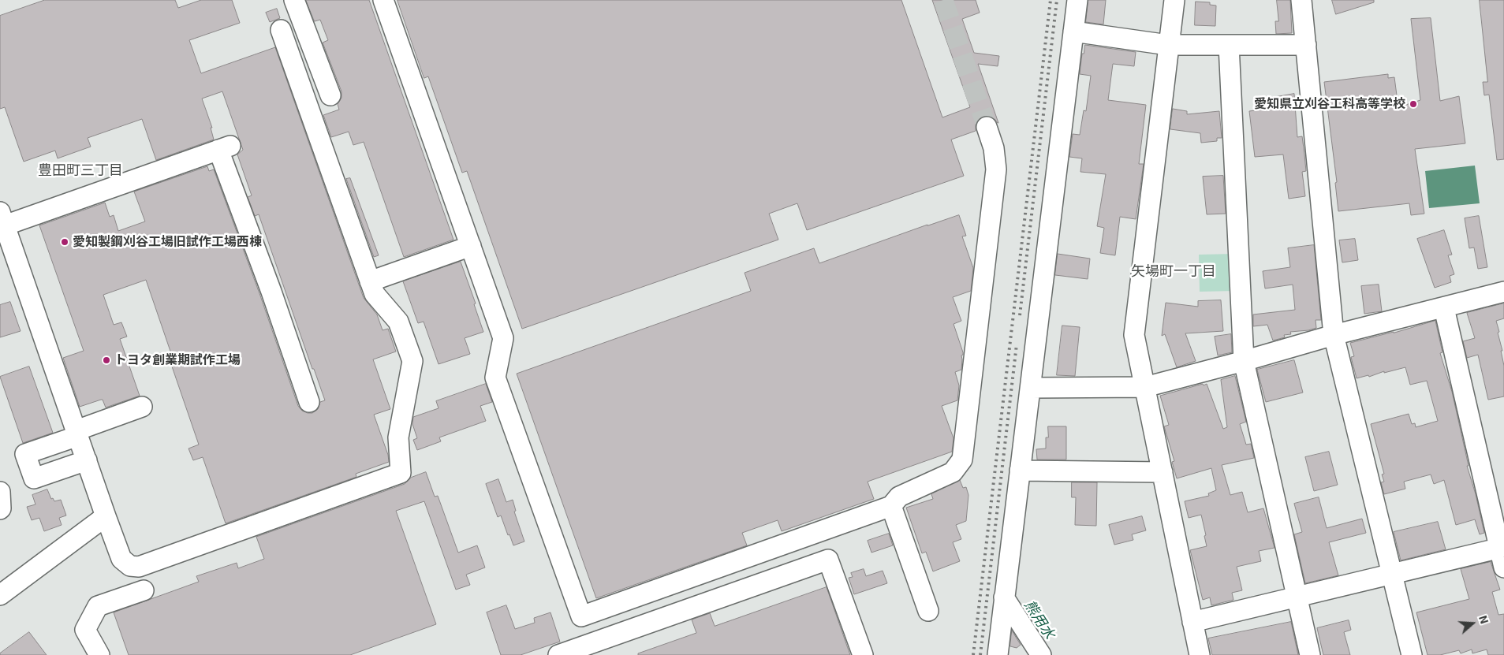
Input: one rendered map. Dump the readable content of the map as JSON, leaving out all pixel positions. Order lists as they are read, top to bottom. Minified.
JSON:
{"districts":["豊田町三丁目","矢場町一丁目"],"water":["熊用水"],"places":["愛知県立刈谷工科高等学校","愛知製鋼刈谷工場旧試作工場西棟","トヨタ創業期試作工場"],"north":"right"}
